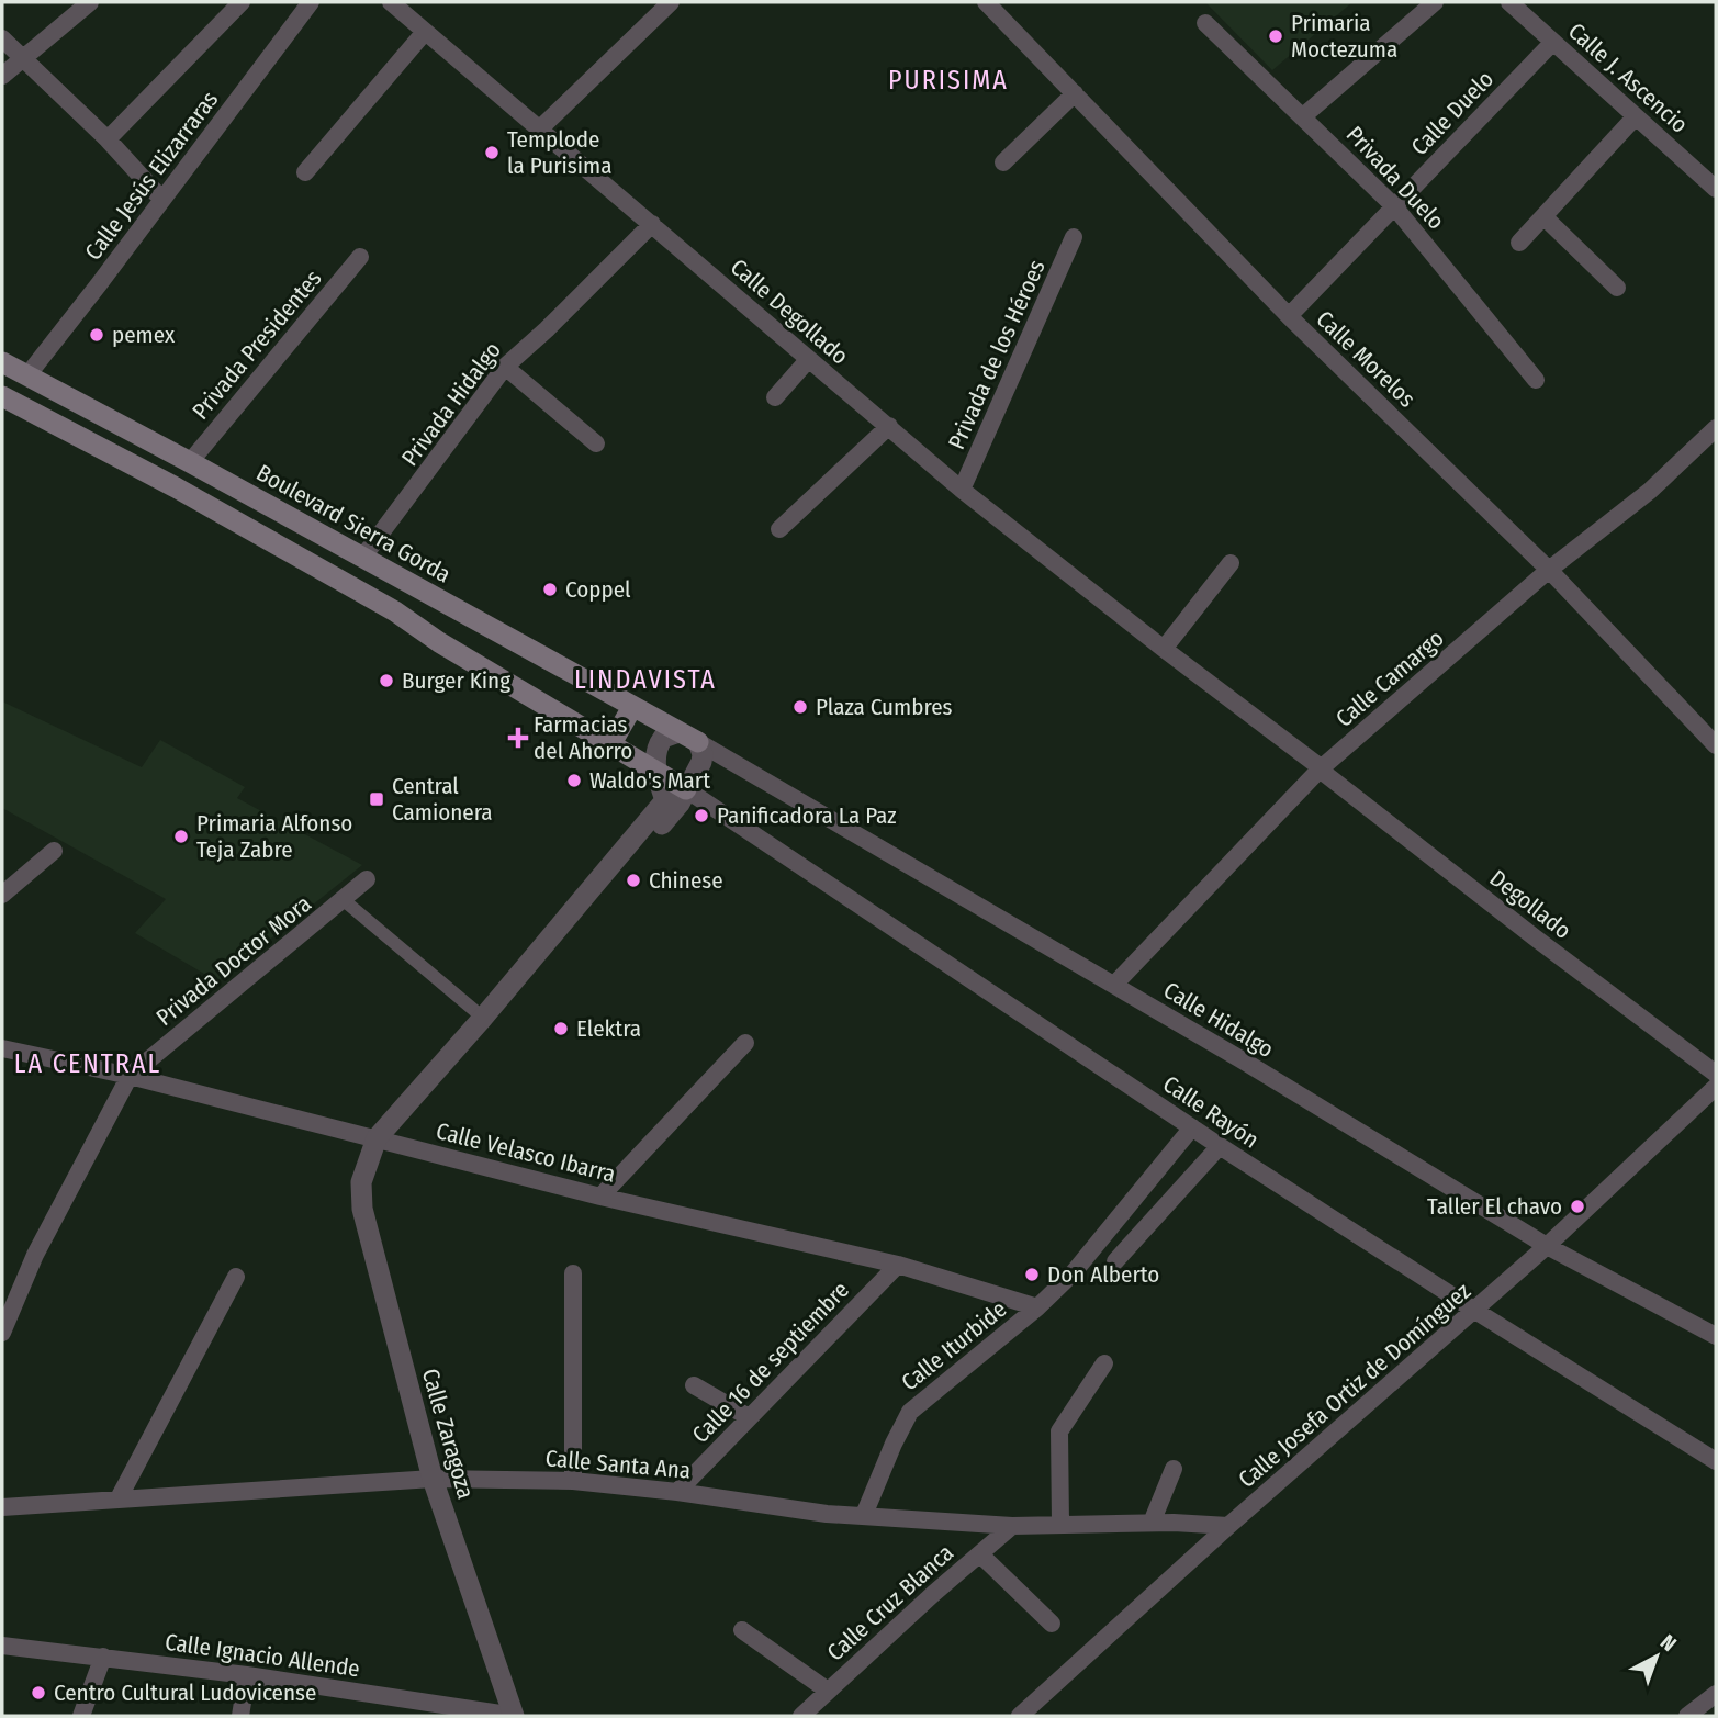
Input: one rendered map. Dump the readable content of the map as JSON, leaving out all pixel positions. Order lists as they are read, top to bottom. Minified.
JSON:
{"streets":{"main road":["Boulevard Sierra Gorda"],"street":["Calle J. Ascencio","Calle Duelo","Calle Jesús Elizarraras","Privada Duelo","Calle Degollado","Privada Presidentes","Privada de los Héroes","Calle Morelos","Privada Hidalgo","Calle Camargo","Degollado","Privada Doctor Mora","Calle Hidalgo","Calle Rayón","Calle Velasco Ibarra","Calle Iturbide","Calle 16 de septiembre","Calle Josefa Ortiz de Domínguez","Calle Zaragoza","Calle Santa Ana","Calle Cruz Blanca","Calle Ignacio Allende"]},"crossings":[["Calle J. Ascencio","Calle Duelo"],["Calle Duelo","Privada Duelo"],["Calle Duelo","Calle Morelos"],["Calle Jesús Elizarraras","Boulevard Sierra Gorda"],["Calle Degollado","Privada de los Héroes"],["Calle Degollado","Privada Hidalgo"],["Calle Degollado","Degollado"],["Privada Presidentes","Boulevard Sierra Gorda"],["Calle Morelos","Calle Camargo"],["Privada Hidalgo","Boulevard Sierra Gorda"],["Boulevard Sierra Gorda","Calle Hidalgo"],["Boulevard Sierra Gorda","Calle Rayón"],["Boulevard Sierra Gorda","Calle Zaragoza"],["Calle Camargo","Degollado"],["Calle Camargo","Calle Hidalgo"],["Privada Doctor Mora","Calle Velasco Ibarra"],["Calle Hidalgo","Calle Rayón"],["Calle Hidalgo","Calle Josefa Ortiz de Domínguez"],["Calle Hidalgo","Calle Zaragoza"],["Calle Rayón","Calle Iturbide"],["Calle Rayón","Calle Josefa Ortiz de Domínguez"],["Calle Rayón","Calle Zaragoza"],["Calle Velasco Ibarra","Calle Iturbide"],["Calle Velasco Ibarra","Calle 16 de septiembre"],["Calle Velasco Ibarra","Calle Zaragoza"],["Calle Iturbide","Calle Santa Ana"],["Calle 16 de septiembre","Calle Santa Ana"],["Calle Josefa Ortiz de Domínguez","Calle Santa Ana"],["Calle Zaragoza","Calle Santa Ana"],["Calle Zaragoza","Calle Ignacio Allende"],["Calle Santa Ana","Calle Cruz Blanca"]],"districts":["PURISIMA","LINDAVISTA","LA CENTRAL"],"places":{"other":["Primaria Moctezuma","Templode la Purisima","pemex","Coppel","Burger King","Plaza Cumbres","Waldo's Mart","Panificadora La Paz","Primaria Alfonso Teja Zabre","Chinese","Elektra","Taller El chavo","Don Alberto","Centro Cultural Ludovicense"],"health":["Farmacias del Ahorro"],"transit":["Central Camionera"]},"north":"top right"}
